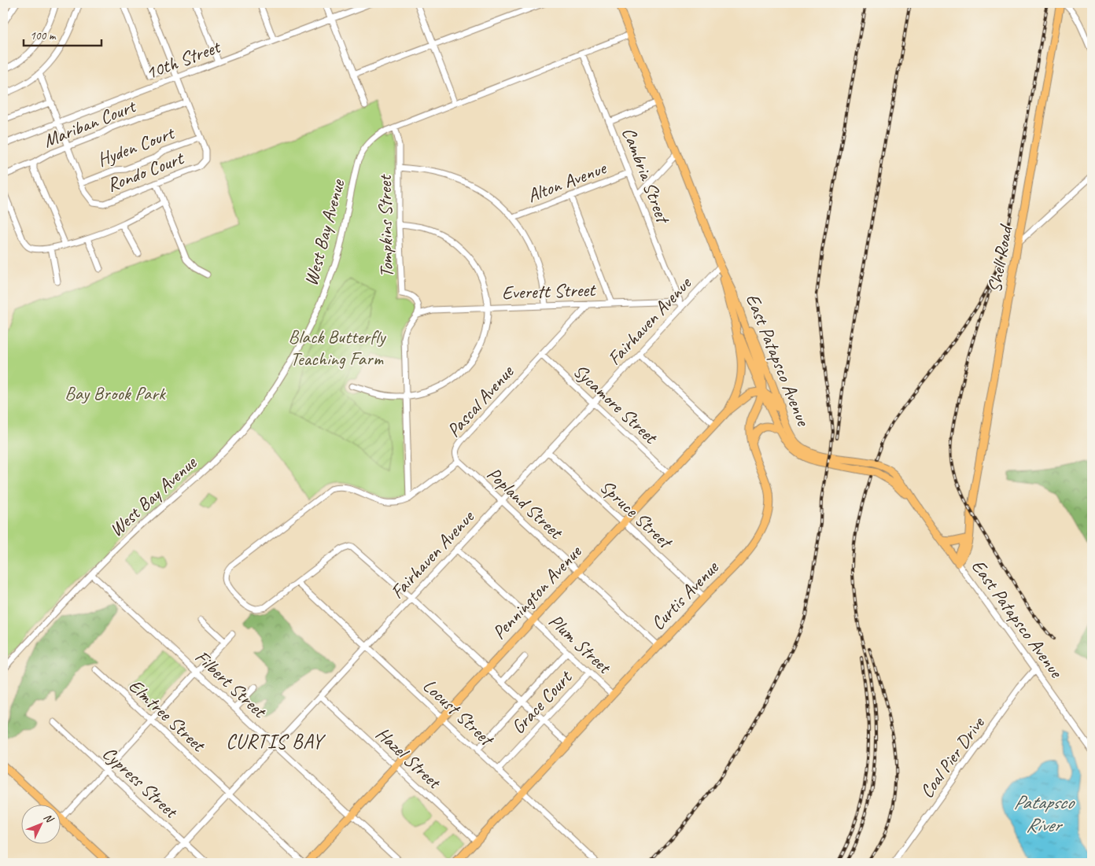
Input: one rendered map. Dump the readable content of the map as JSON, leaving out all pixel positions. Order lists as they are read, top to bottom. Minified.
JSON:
{"streets":{"main road":["Shell Road","East Patapsco Avenue","Pennington Avenue","Curtis Avenue"],"street":["10th Street","Mariban Court","Hyden Court","Rondo Court","Cambria Street","Alton Avenue","Tompkins Street","West Bay Avenue","Everett Street","Fairhaven Avenue","Pascal Avenue","Sycamore Street","Popland Street","Spruce Street","Plum Street","Filbert Street","Grace Court","Locust Street","Elmtree Street","Hazel Street","Coal Pier Drive","Cypress Street"]},"crossings":[["Hyden Court","Rondo Court"],["Cambria Street","Alton Avenue"],["Cambria Street","West Bay Avenue"],["Cambria Street","Everett Street"],["Cambria Street","Fairhaven Avenue"],["Tompkins Street","West Bay Avenue"],["Tompkins Street","Everett Street"],["West Bay Avenue","East Patapsco Avenue"],["West Bay Avenue","Filbert Street"],["Shell Road","East Patapsco Avenue"],["Everett Street","Pascal Avenue"],["Fairhaven Avenue","East Patapsco Avenue"],["Fairhaven Avenue","Sycamore Street"],["Fairhaven Avenue","Popland Street"],["Fairhaven Avenue","Spruce Street"],["Fairhaven Avenue","Plum Street"],["Fairhaven Avenue","Filbert Street"],["Fairhaven Avenue","Locust Street"],["Fairhaven Avenue","Elmtree Street"],["Fairhaven Avenue","Hazel Street"],["Fairhaven Avenue","Cypress Street"],["East Patapsco Avenue","Pennington Avenue"],["East Patapsco Avenue","Curtis Avenue"],["East Patapsco Avenue","Coal Pier Drive"],["Pascal Avenue","Sycamore Street"],["Pascal Avenue","Popland Street"],["Pascal Avenue","Locust Street"],["Sycamore Street","Pennington Avenue"],["Popland Street","Pennington Avenue"],["Popland Street","Curtis Avenue"],["Spruce Street","Pennington Avenue"],["Spruce Street","Curtis Avenue"],["Pennington Avenue","Plum Street"],["Pennington Avenue","Filbert Street"],["Pennington Avenue","Locust Street"],["Pennington Avenue","Elmtree Street"],["Pennington Avenue","Hazel Street"],["Curtis Avenue","Plum Street"],["Curtis Avenue","Locust Street"],["Curtis Avenue","Hazel Street"],["Plum Street","Grace Court"],["Grace Court","Locust Street"]],"districts":["CURTIS BAY"],"water":["Patapsco River"],"parks":["Black Butterfly Teaching Farm","Bay Brook Park"],"scale_bar":"100 m","north":"top right"}
